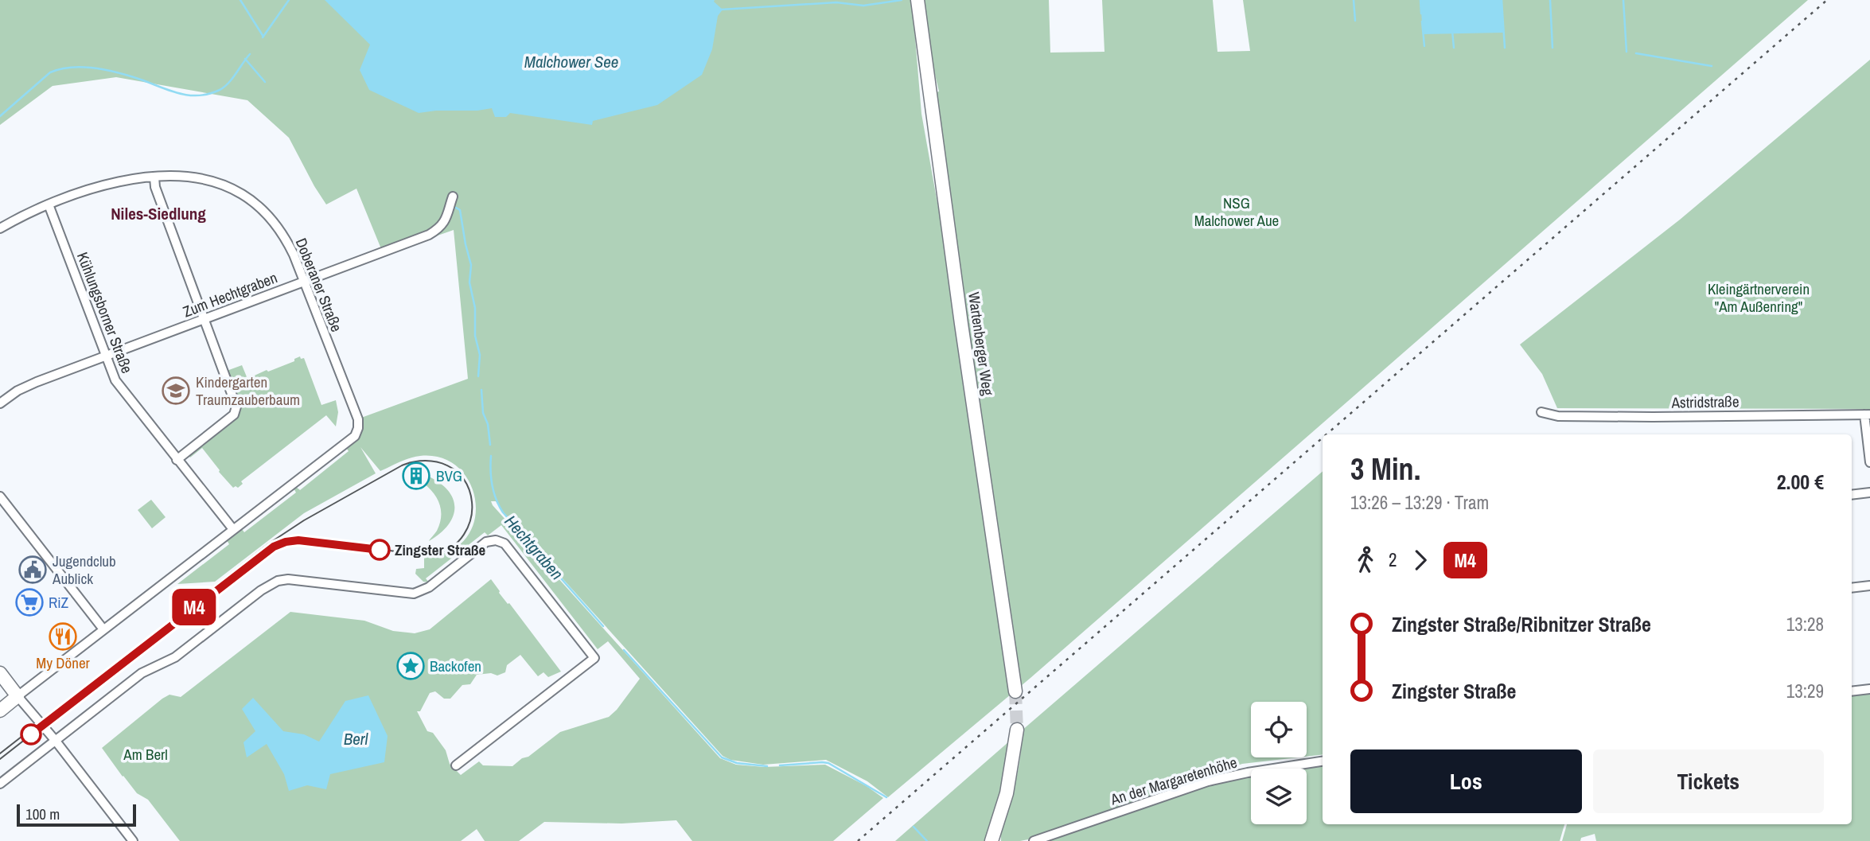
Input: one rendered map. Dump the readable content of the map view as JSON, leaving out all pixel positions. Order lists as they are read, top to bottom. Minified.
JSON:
{"streets":{"main road":["Wartenberger Weg"],"street":["Doberaner Straße","Zum Hechtgraben","Kühlungsborner Straße","Astridstraße","An der Margaretenhöhe"]},"crossings":[["Doberaner Straße","Zum Hechtgraben"],["Doberaner Straße","Kühlungsborner Straße"],["Zum Hechtgraben","Kühlungsborner Straße"]],"districts":["Niles-Siedlung"],"water":["Malchower See","Hechtgraben","Berl"],"parks":["NSG Malchower Aue","Kleingärtnerverein \"Am Außenring\"","Am Berl"],"places":{"school or university":["Kindergarten Traumzauberbaum"],"building":["BVG"],"other":["Zingster Straße"],"public building":["Jugendclub Aublick"],"supermarket":["RiZ"],"restaurant":["My Döner"],"place":["Backofen"]},"lines":["tram line M4"],"scale_bar":"100 m","page":{"on_map":"M4","heading":["3 Min.","13:26 – 13:29 · Tram","2.00 €"],"legs":["2","M4"],"list":[{"name":"Zingster Straße/Ribnitzer Straße","value":"13:28"},{"name":"Zingster Straße","value":"13:29"}],"buttons":["Los","Tickets"],"scale":"100 m"}}
